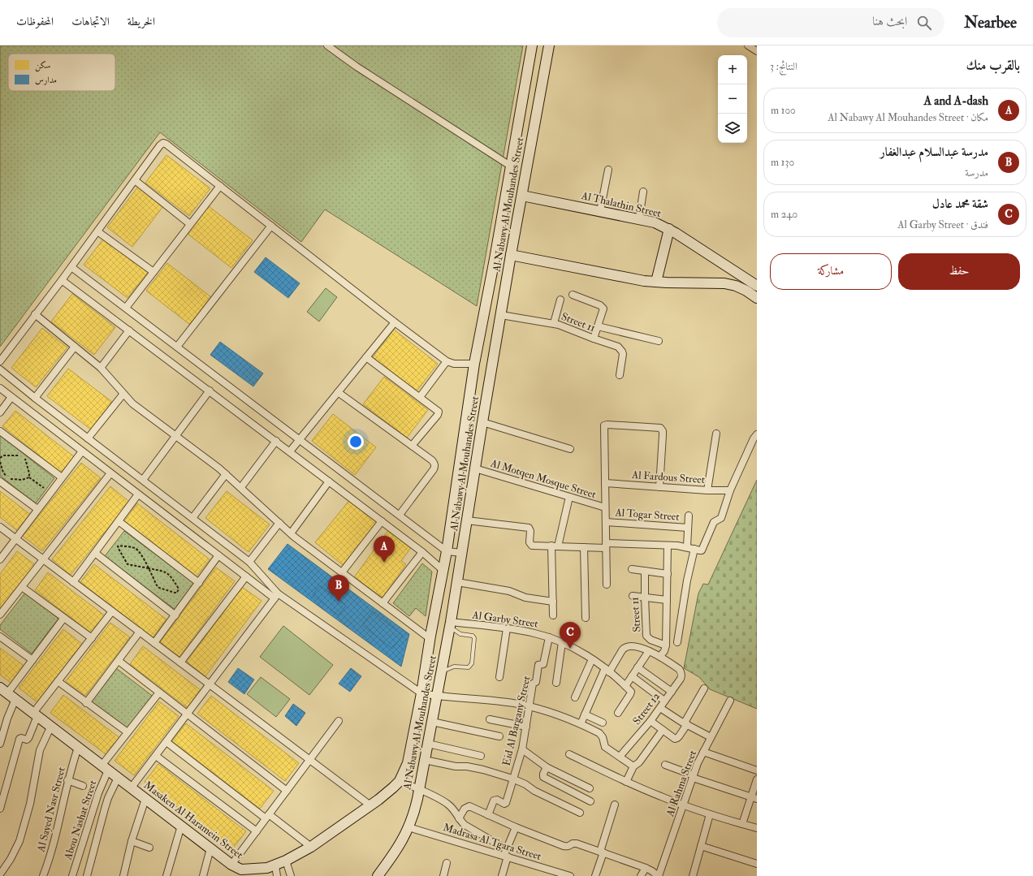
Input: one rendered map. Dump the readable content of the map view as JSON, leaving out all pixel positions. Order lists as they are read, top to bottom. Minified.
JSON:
{"streets":{"street":["Al Nabawy Al Mouhandes Street","Al Thalathin Street","Street 11","Al Fardous Street","Al Motqen Mosque Street","Al Togar Street","Al Garby Street","Street 12","Eid Al Bargany Street","Al Rahma Street","Al Sayed Nasr Street","Abou Nashat Street","Masaken Al Haramein Street","Madrasa Al Tgara Street"]},"crossings":[["Al Nabawy Al Mouhandes Street","Al Thalathin Street"],["Al Nabawy Al Mouhandes Street","Street 11"],["Al Nabawy Al Mouhandes Street","Al Motqen Mosque Street"],["Al Nabawy Al Mouhandes Street","Al Garby Street"],["Al Nabawy Al Mouhandes Street","Masaken Al Haramein Street"],["Al Nabawy Al Mouhandes Street","Madrasa Al Tgara Street"],["Al Garby Street","Eid Al Bargany Street"],["Al Sayed Nasr Street","Masaken Al Haramein Street"],["Abou Nashat Street","Masaken Al Haramein Street"]],"legend":["سكن","مدارس"],"page":{"header":"Nearbee","search":"ابحث هنا","nav":["الخريطة","الاتجاهات","المحفوظات"],"heading":["بالقرب منك","النتائج: 3"],"map_buttons":["+","−"],"list":[{"mark":"A","name":"A and A-dash","note":"مكان · Al Nabawy Al Mouhandes Street","value":"100 m"},{"mark":"B","name":"مدرسة عبدالسلام عبدالغفار","note":"مدرسة","value":"130 m"},{"mark":"C","name":"شقة محمد عادل","note":"فندق · Al Garby Street","value":"240 m"}],"buttons":["حفظ","مشاركة"],"pins":["A","B","C"]}}
